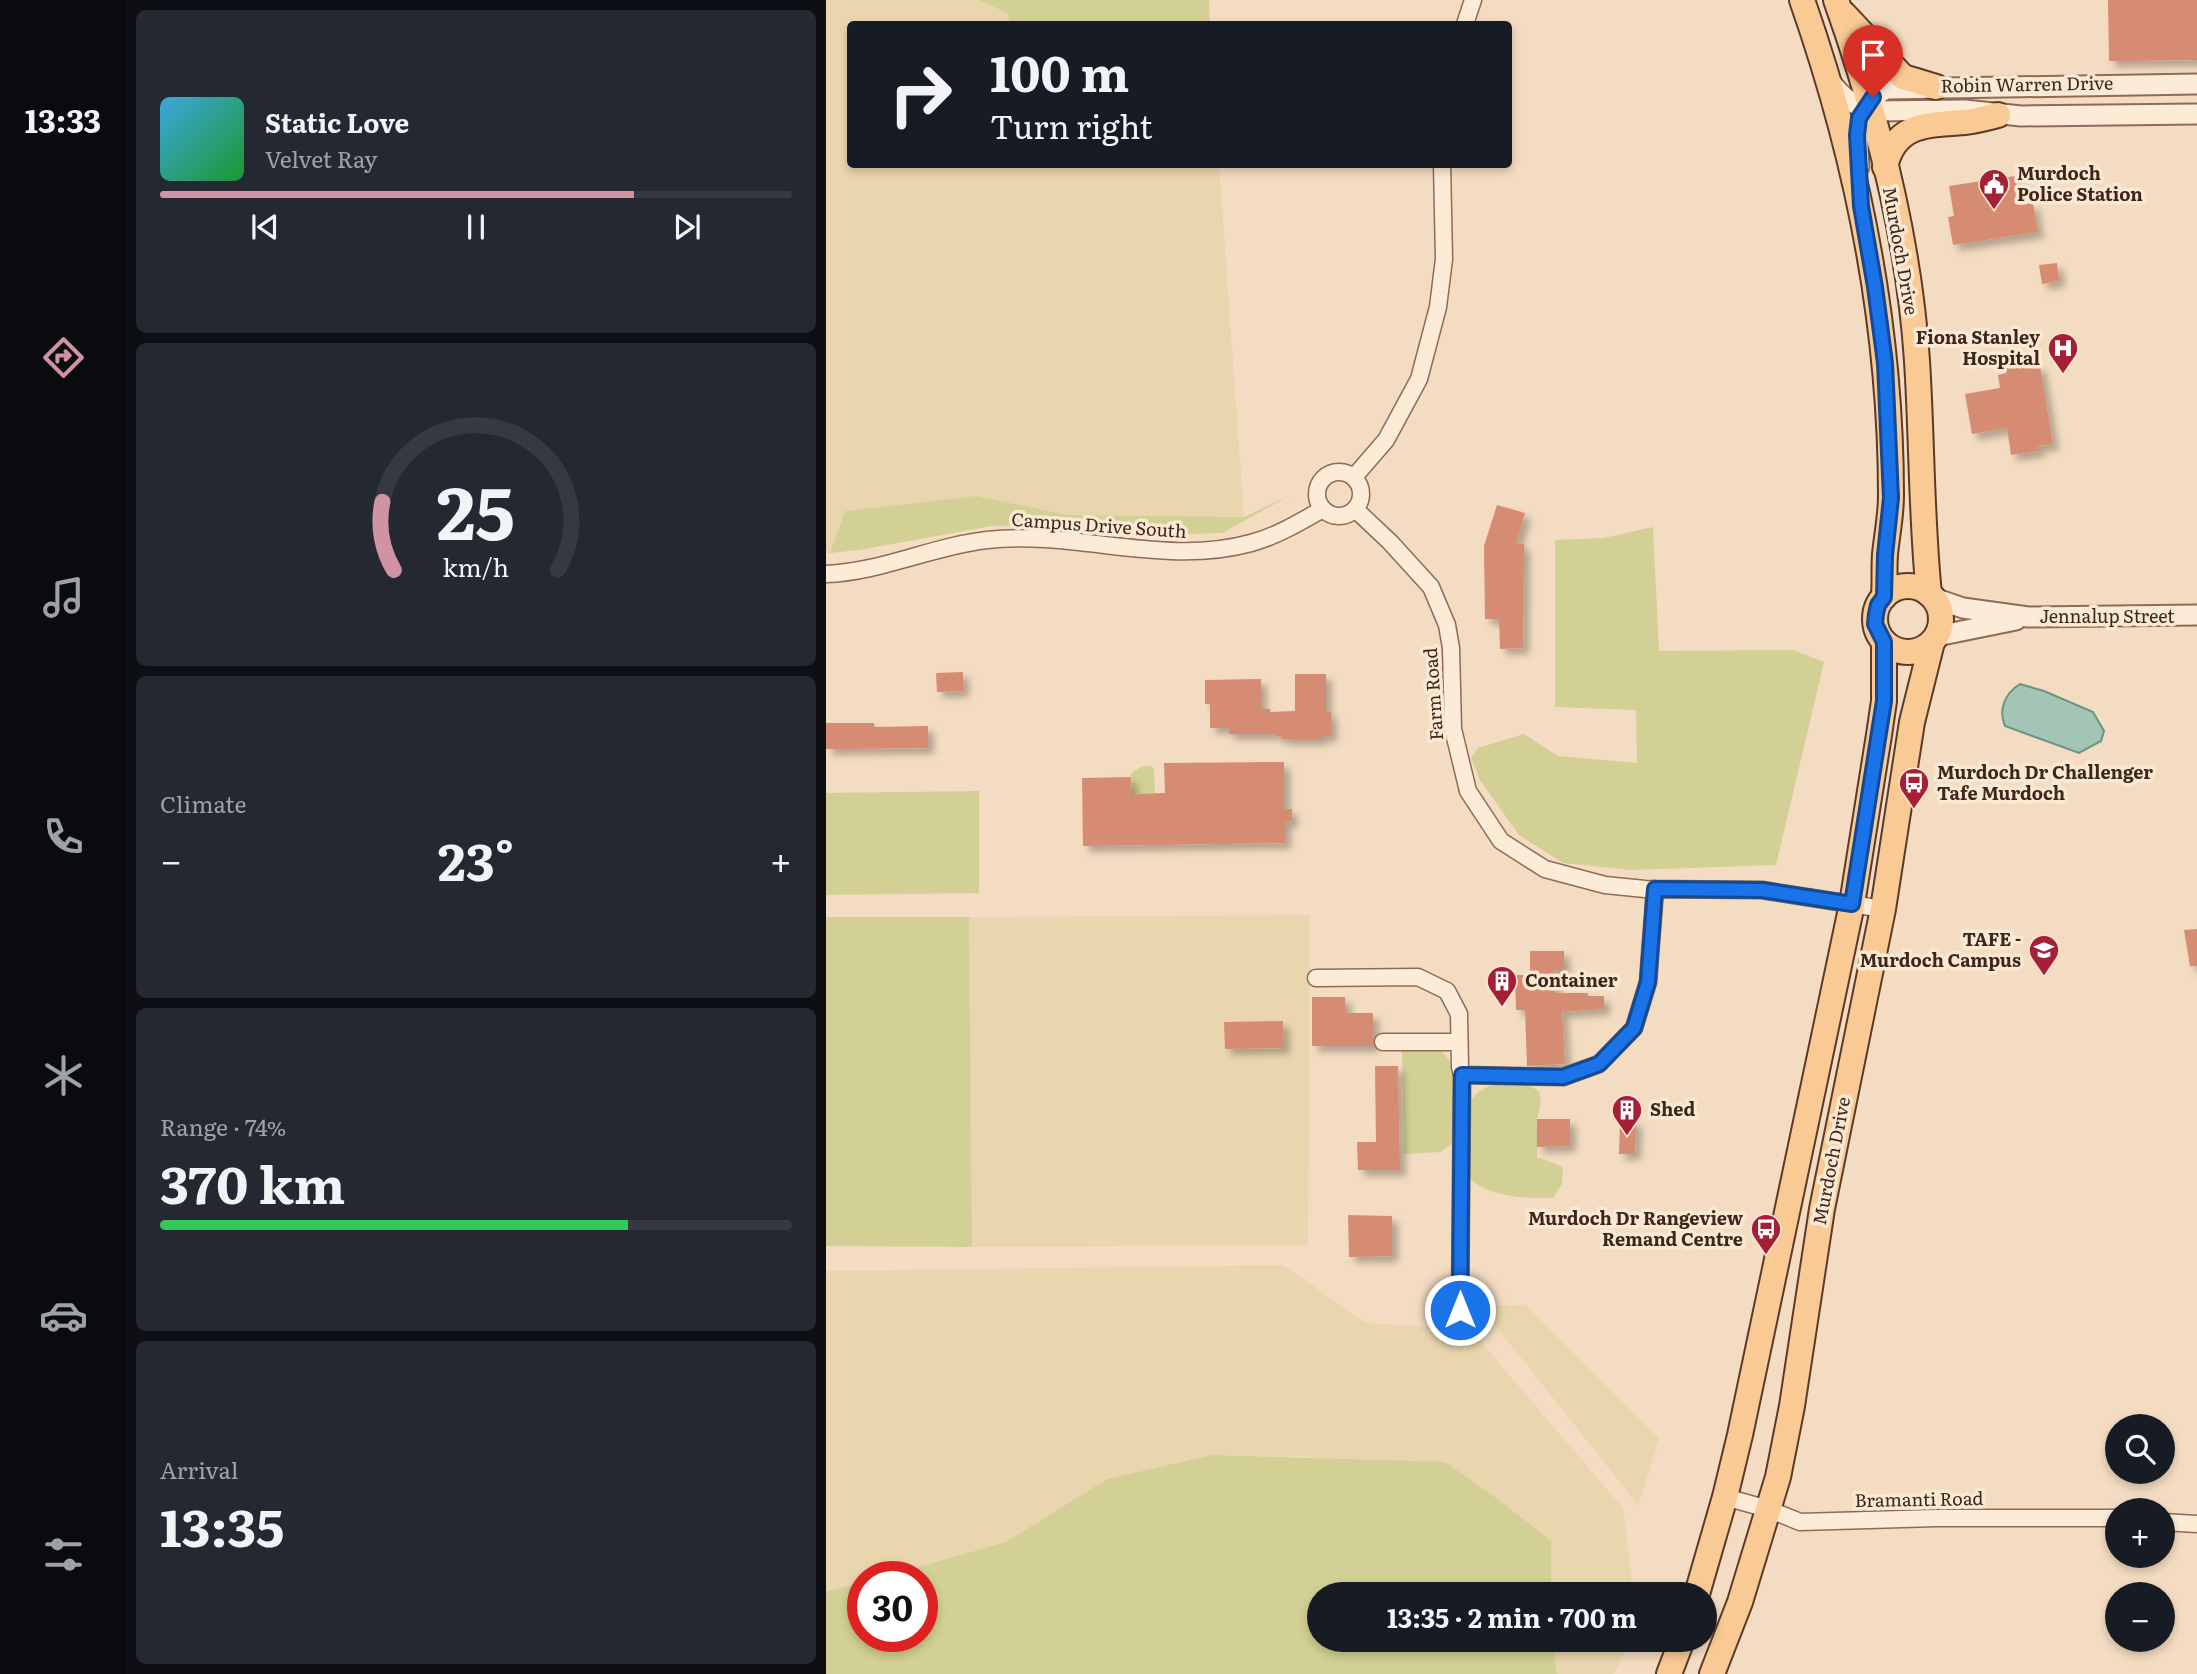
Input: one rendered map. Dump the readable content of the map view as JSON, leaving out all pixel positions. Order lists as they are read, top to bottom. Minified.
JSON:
{"streets":{"main road":["Murdoch Drive"],"street":["Robin Warren Drive","Campus Drive South","Jennalup Street","Farm Road","Bramanti Road"]},"crossings":[["Robin Warren Drive","Murdoch Drive"],["Murdoch Drive","Jennalup Street"],["Murdoch Drive","Farm Road"],["Murdoch Drive","Bramanti Road"],["Campus Drive South","Farm Road"]],"places":{"public building":["Murdoch Police Station"],"hospital":["Fiona Stanley Hospital"],"bus stop":["Murdoch Dr Challenger Tafe Murdoch","Murdoch Dr Rangeview Remand Centre"],"school or university":["TAFE - Murdoch Campus"],"building":["Container","Shed"]},"page":{"tabs":"13:33","turn":["100 m","Turn right"],"song":["Static Love","Velvet Ray"],"tile":["Climate",["Range · 74%","370 km"],["Arrival","13:35"]],"heat":["−","23°","+"],"map_buttons":["+","−"],"limit":"30","trip":"13:35 · 2 min · 700 m","gauge":["25","km/h"]}}
